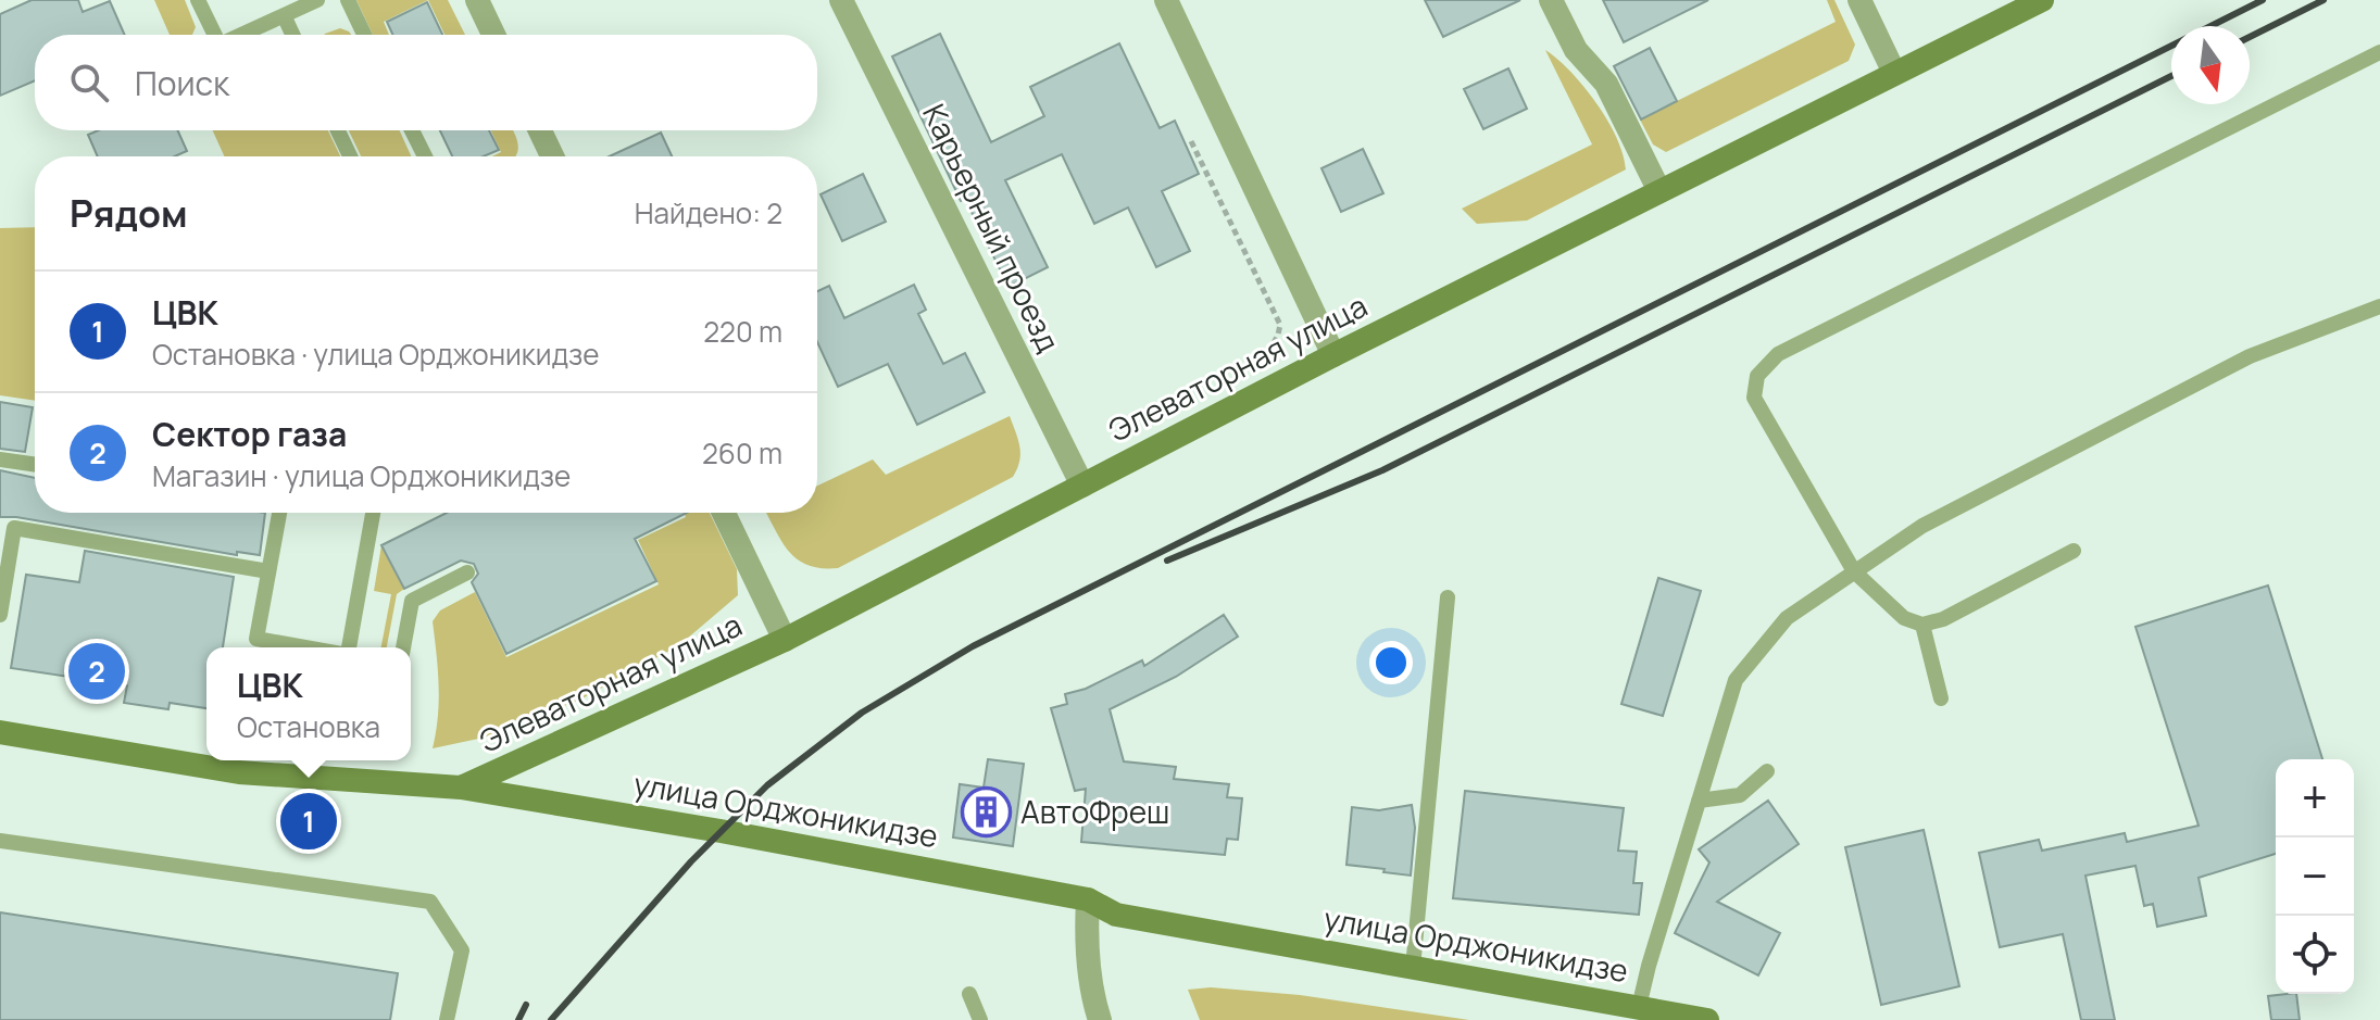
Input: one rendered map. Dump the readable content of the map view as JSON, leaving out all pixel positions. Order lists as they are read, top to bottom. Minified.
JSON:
{"streets":{"main road":["Элеваторная улица","улица Орджоникидзе"],"street":["Карьерный проезд"]},"crossings":[["Карьерный проезд","Элеваторная улица"],["Элеваторная улица","улица Орджоникидзе"]],"places":{"building":["АвтоФреш"]},"north":"bottom","page":{"search":"Поиск","heading":["Рядом","Найдено: 2"],"list":[{"mark":"1","name":"ЦВК","note":"Остановка · улица Орджоникидзе","value":"220 m"},{"mark":"2","name":"Сектор газа","note":"Магазин · улица Орджоникидзе","value":"260 m"}],"pins":["2","1"],"popup":["ЦВК","Остановка"],"map_buttons":["+","−"]}}
